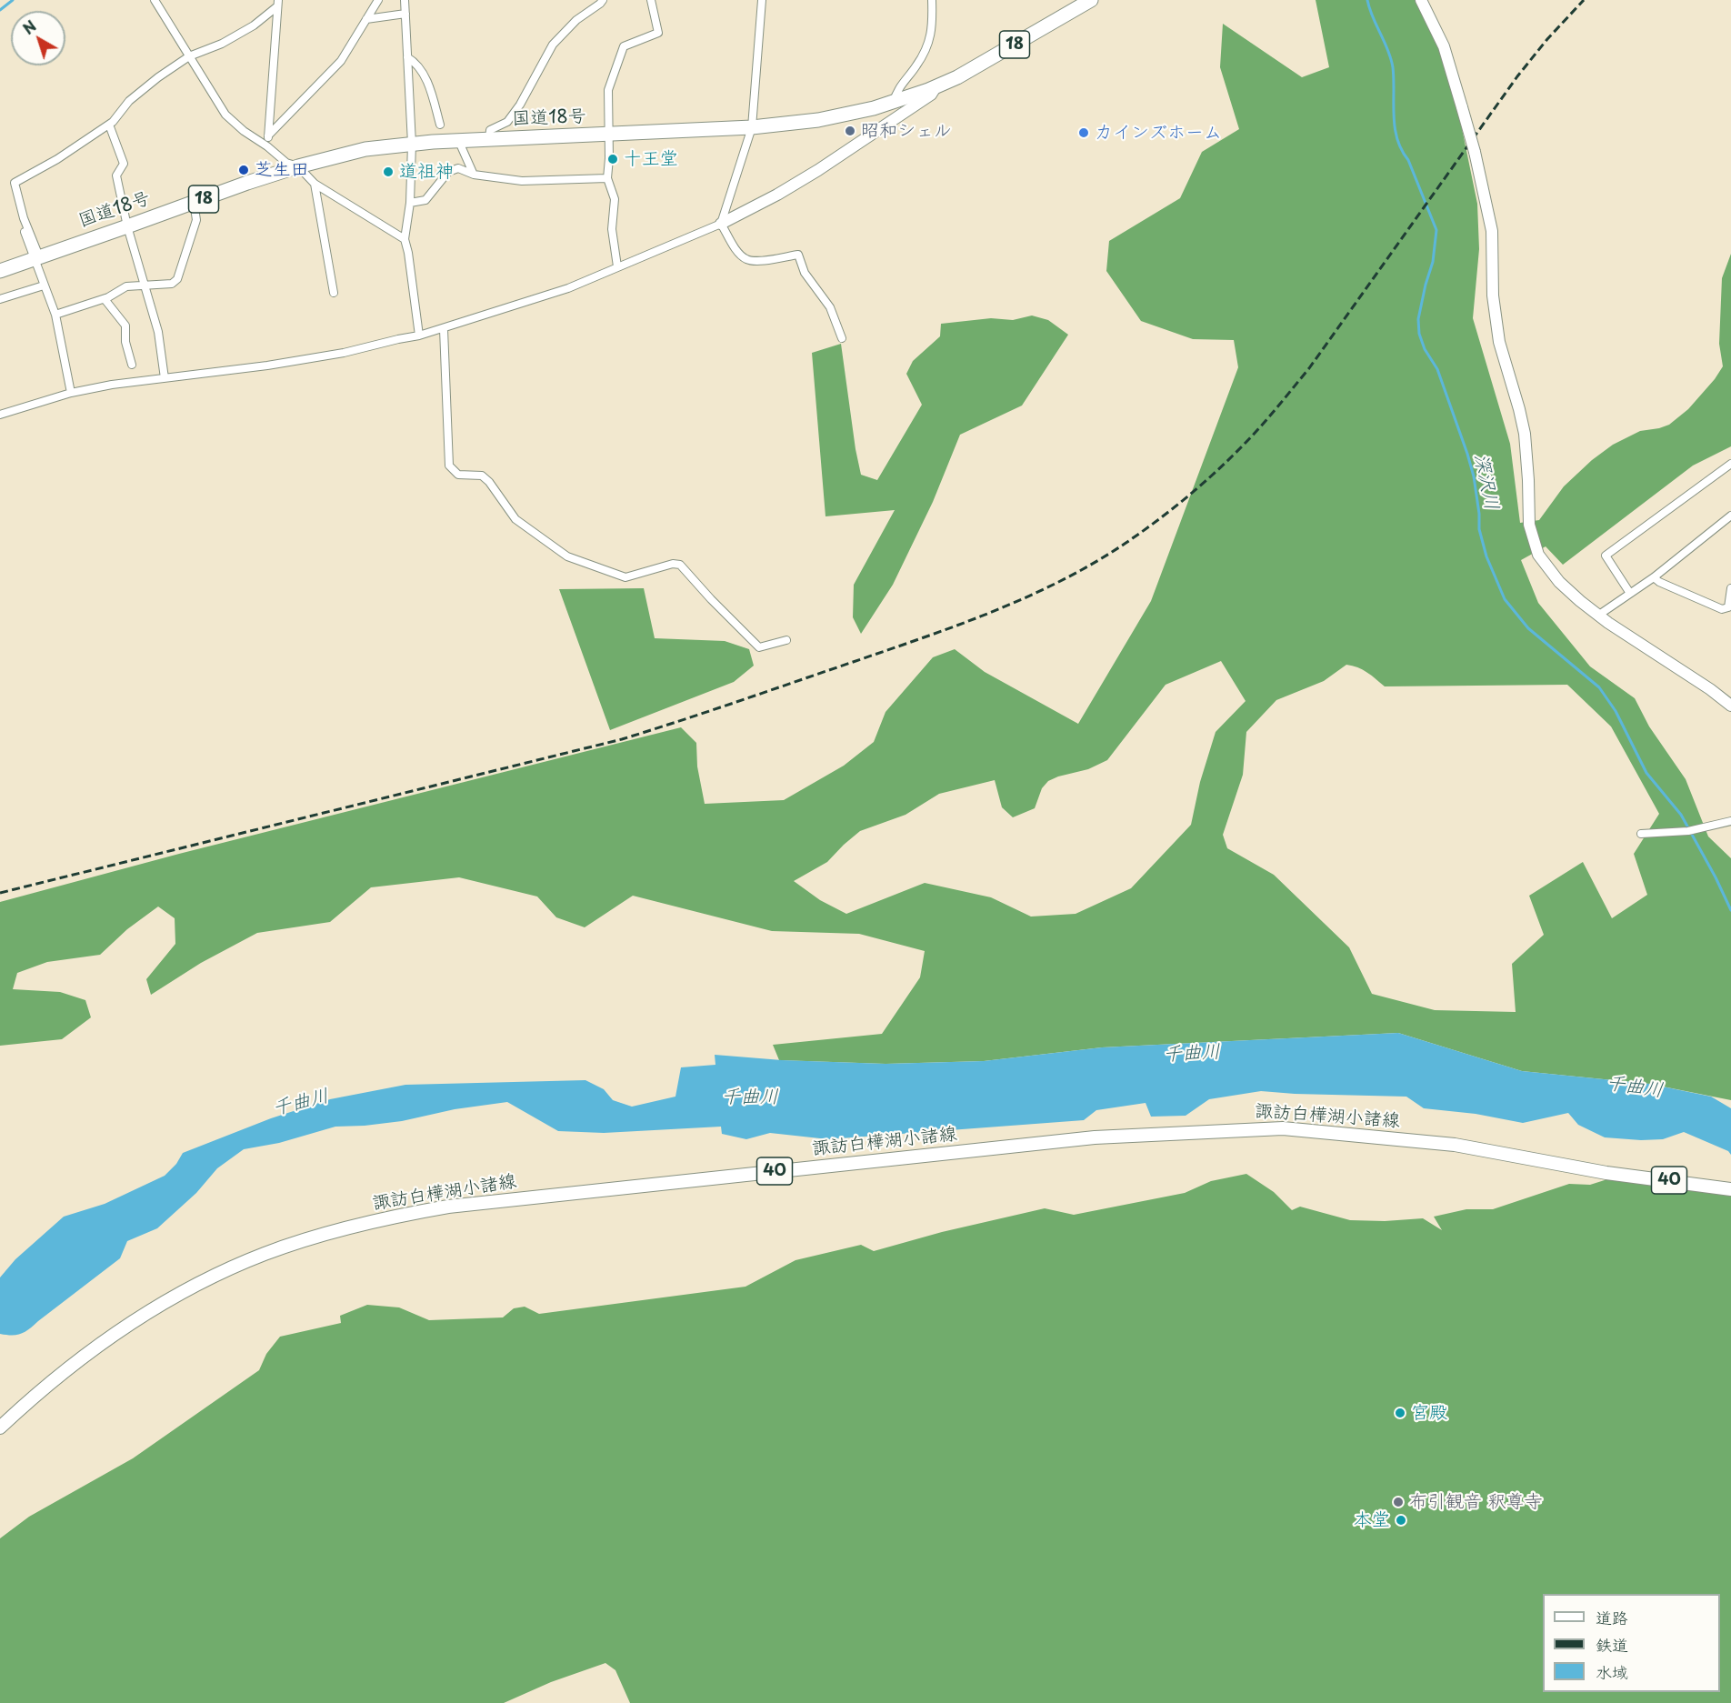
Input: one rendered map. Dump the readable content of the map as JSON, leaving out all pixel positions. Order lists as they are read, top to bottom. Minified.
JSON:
{"streets":{"highway":["18","国道18号"],"main road":["諏訪白樺湖小諸線","40"]},"water":["深沢川","千曲川"],"places":["昭和シェル","カインズホーム","十王堂","芝生田","道祖神","宮殿","布引観音 釈尊寺","本堂"],"legend":["道路","鉄道","水域"],"north":"top left"}
